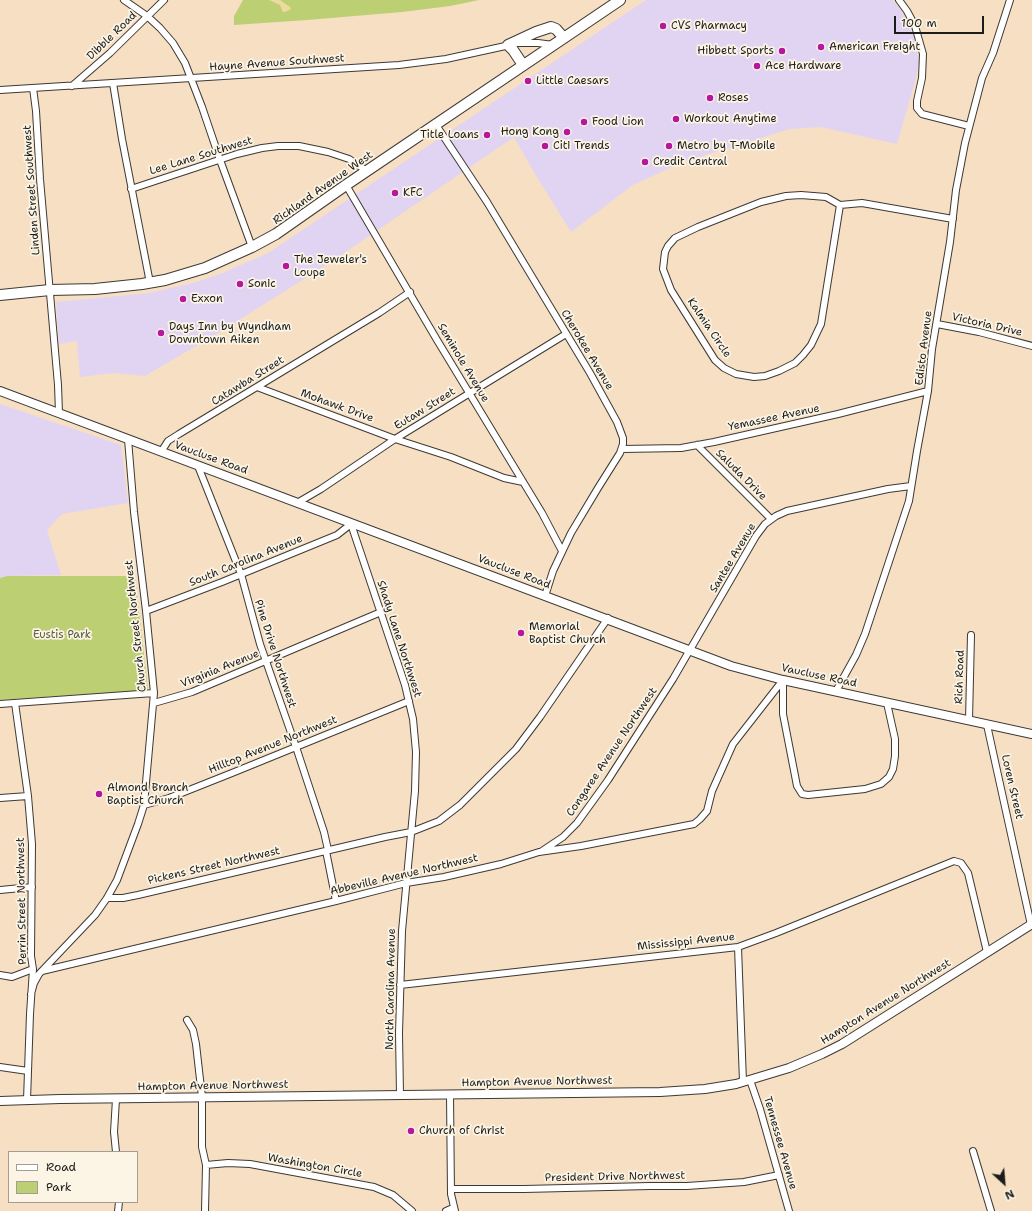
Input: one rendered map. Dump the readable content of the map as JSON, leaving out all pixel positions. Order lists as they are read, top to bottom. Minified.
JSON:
{"streets":{"main road":["Richland Avenue West"],"street":["Dibble Road","Hayne Avenue Southwest","Lee Lane Southwest","Linden Street Southwest","Victoria Drive","Kalmia Circle","Edisto Avenue","Cherokee Avenue","Seminole Avenue","Catawba Street","Mohawk Drive","Eutaw Street","Yemassee Avenue","Vaucluse Road","Saluda Drive","Santee Avenue","South Carolina Avenue","Church Street Northwest","Shady Lane Northwest","Pine Drive Northwest","Virginia Avenue","Rich Road","Hilltop Avenue Northwest","Congaree Avenue Northwest","Loren Street","Pickens Street Northwest","Abbeville Avenue Northwest","Perrin Street Northwest","Mississippi Avenue","North Carolina Avenue","Hampton Avenue Northwest","Tennessee Avenue","Washington Circle","President Drive Northwest"]},"crossings":[["Dibble Road","Hayne Avenue Southwest"],["Hayne Avenue Southwest","Richland Avenue West"],["Hayne Avenue Southwest","Linden Street Southwest"],["Lee Lane Southwest","Richland Avenue West"],["Richland Avenue West","Linden Street Southwest"],["Richland Avenue West","Cherokee Avenue"],["Richland Avenue West","Seminole Avenue"],["Linden Street Southwest","Vaucluse Road"],["Victoria Drive","Edisto Avenue"],["Edisto Avenue","Yemassee Avenue"],["Edisto Avenue","Vaucluse Road"],["Edisto Avenue","Santee Avenue"],["Cherokee Avenue","Eutaw Street"],["Cherokee Avenue","Yemassee Avenue"],["Seminole Avenue","Catawba Street"],["Seminole Avenue","Mohawk Drive"],["Seminole Avenue","Eutaw Street"],["Catawba Street","Mohawk Drive"],["Catawba Street","Vaucluse Road"],["Mohawk Drive","Eutaw Street"],["Eutaw Street","Vaucluse Road"],["Yemassee Avenue","Saluda Drive"],["Vaucluse Road","Santee Avenue"],["Vaucluse Road","South Carolina Avenue"],["Vaucluse Road","Church Street Northwest"],["Vaucluse Road","Shady Lane Northwest"],["Vaucluse Road","Pine Drive Northwest"],["Vaucluse Road","Rich Road"],["Vaucluse Road","Congaree Avenue Northwest"],["Vaucluse Road","Loren Street"],["Vaucluse Road","Pickens Street Northwest"],["Vaucluse Road","Abbeville Avenue Northwest"],["Saluda Drive","Santee Avenue"],["Santee Avenue","Congaree Avenue Northwest"],["South Carolina Avenue","Church Street Northwest"],["South Carolina Avenue","Shady Lane Northwest"],["South Carolina Avenue","Pine Drive Northwest"],["Church Street Northwest","Virginia Avenue"],["Church Street Northwest","Hilltop Avenue Northwest"],["Church Street Northwest","Pickens Street Northwest"],["Church Street Northwest","Abbeville Avenue Northwest"],["Church Street Northwest","Perrin Street Northwest"],["Shady Lane Northwest","Virginia Avenue"],["Shady Lane Northwest","Hilltop Avenue Northwest"],["Shady Lane Northwest","Pickens Street Northwest"],["Shady Lane Northwest","Abbeville Avenue Northwest"],["Shady Lane Northwest","North Carolina Avenue"],["Pine Drive Northwest","Virginia Avenue"],["Pine Drive Northwest","Hilltop Avenue Northwest"],["Pine Drive Northwest","Pickens Street Northwest"],["Pine Drive Northwest","Abbeville Avenue Northwest"],["Congaree Avenue Northwest","Abbeville Avenue Northwest"],["Loren Street","Hampton Avenue Northwest"],["Abbeville Avenue Northwest","North Carolina Avenue"],["Perrin Street Northwest","Hampton Avenue Northwest"],["Mississippi Avenue","North Carolina Avenue"],["Mississippi Avenue","Hampton Avenue Northwest"],["Mississippi Avenue","Tennessee Avenue"],["North Carolina Avenue","Hampton Avenue Northwest"],["Hampton Avenue Northwest","Tennessee Avenue"],["Tennessee Avenue","President Drive Northwest"]],"parks":["Eustis Park"],"places":["CVS Pharmacy","American Freight","Hibbett Sports","Ace Hardware","Little Caesars","Roses","Workout Anytime","Food Lion","Hong Kong","Title Loans","Citi Trends","Metro by T-Mobile","Credit Central","KFC","The Jeweler's Loupe","Sonic","Exxon","Days Inn by Wyndham Downtown Aiken","Memorial Baptist Church","Almond Branch Baptist Church","Church of Christ"],"legend":["Road","Park"],"scale_bar":"100 m","north":"bottom right"}
